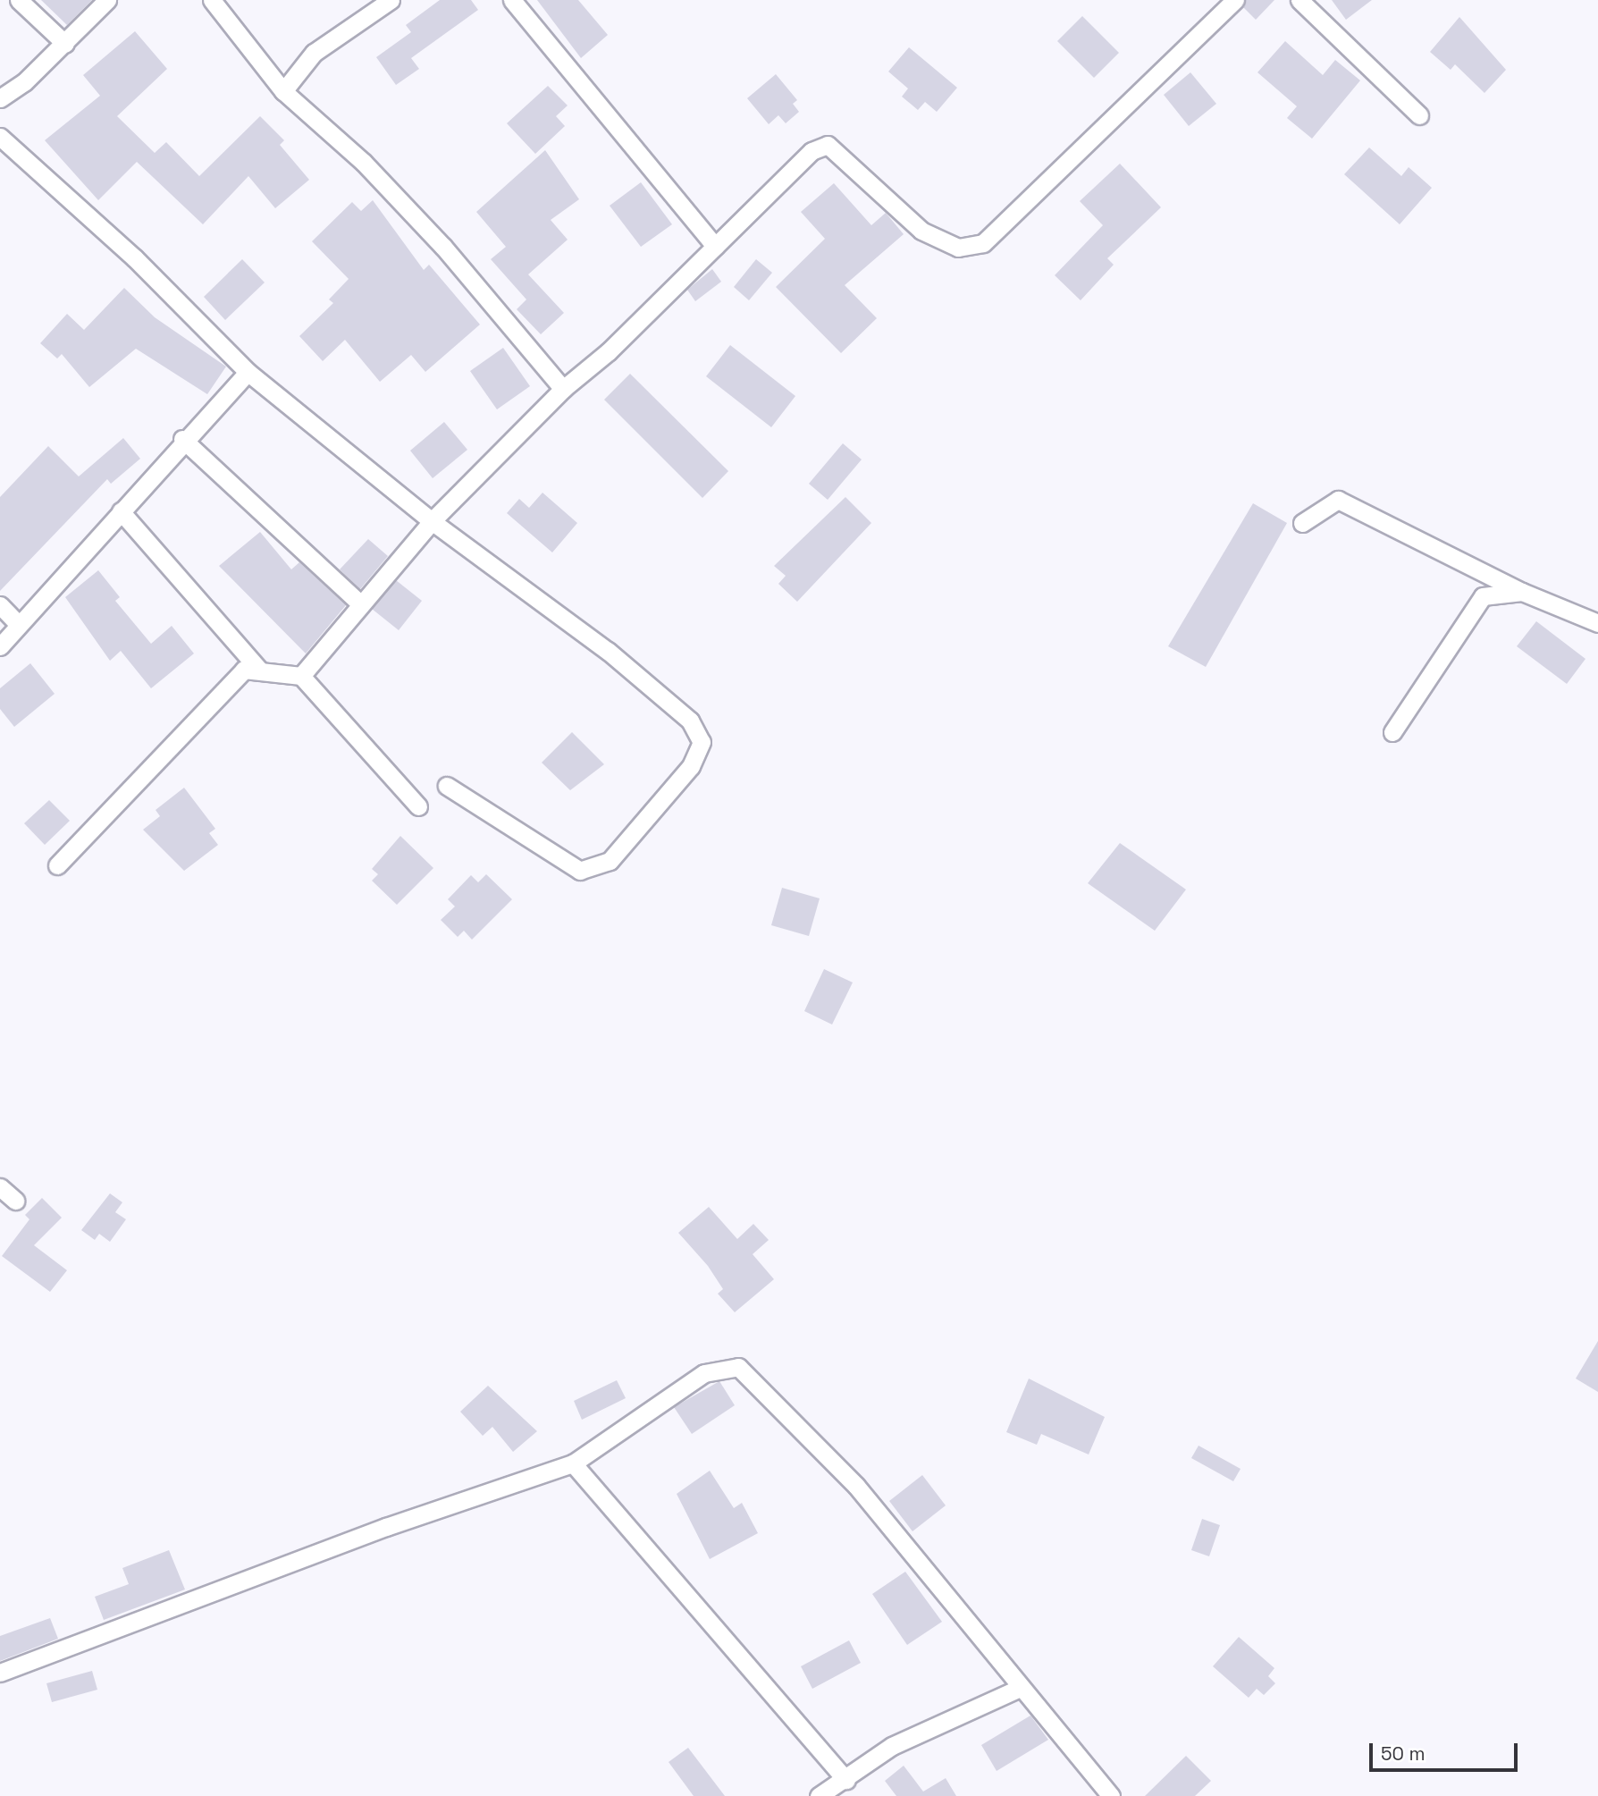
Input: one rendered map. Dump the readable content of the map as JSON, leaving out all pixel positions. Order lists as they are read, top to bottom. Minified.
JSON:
{"scale_bar":"50 m"}
